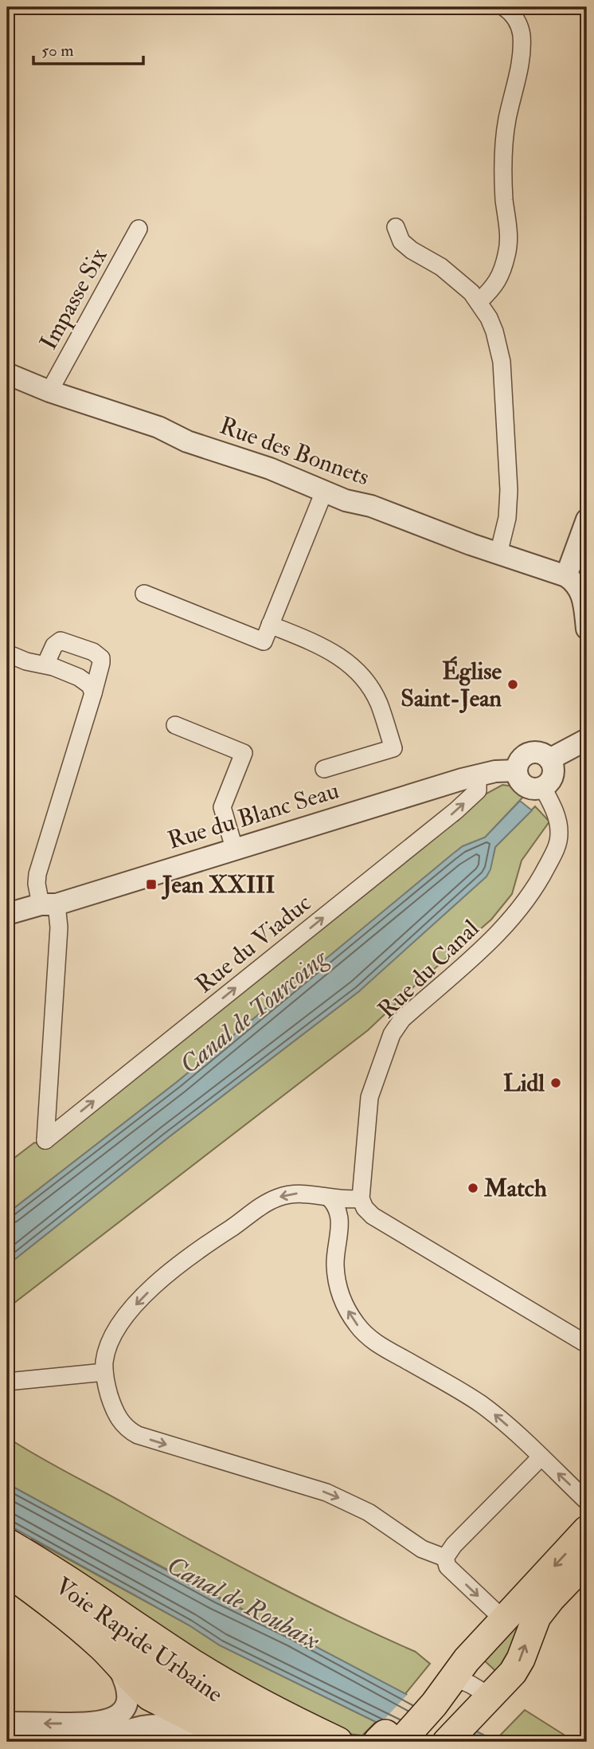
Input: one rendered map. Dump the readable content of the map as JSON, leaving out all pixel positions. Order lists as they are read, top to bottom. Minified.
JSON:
{"streets":{"highway":["Voie Rapide Urbaine"],"street":["Impasse Six","Rue des Bonnets","Rue du Blanc Seau","Rue du Viaduc","Rue du Canal"]},"crossings":[["Impasse Six","Rue des Bonnets"],["Rue du Blanc Seau","Rue du Viaduc"],["Rue du Blanc Seau","Rue du Canal"]],"water":["Canal de Tourcoing","Canal de Roubaix"],"places":{"other":["Église Saint-Jean","Lidl","Match"],"transit":["Jean XXIII"]},"scale_bar":"50 m"}
